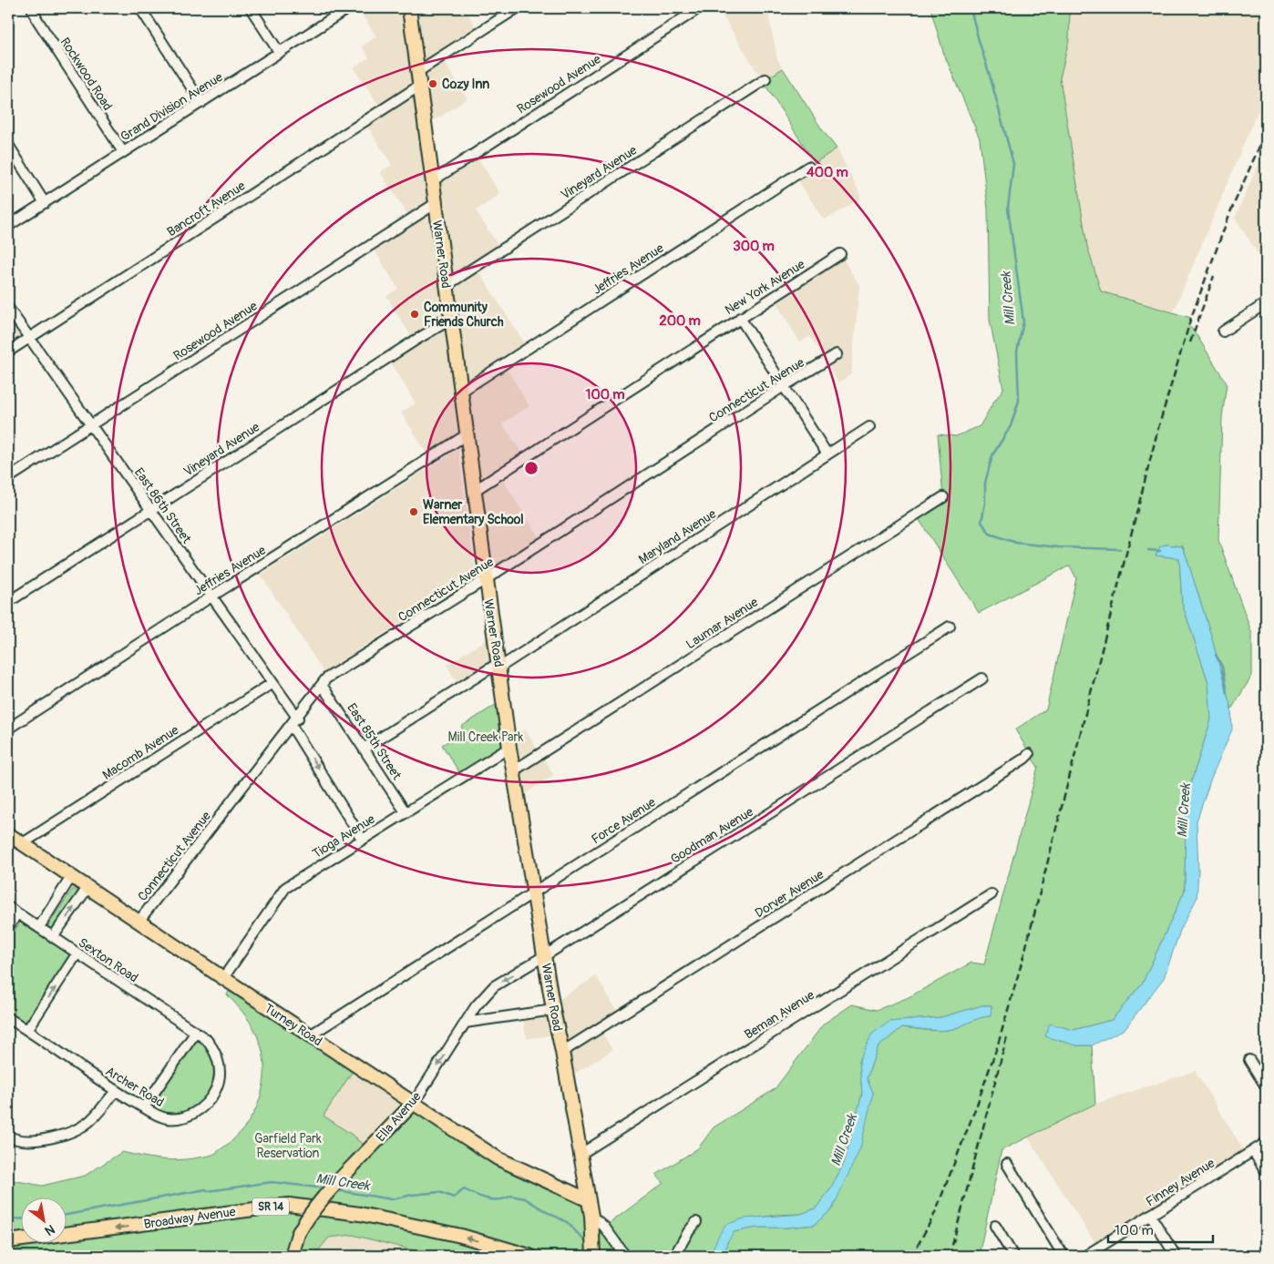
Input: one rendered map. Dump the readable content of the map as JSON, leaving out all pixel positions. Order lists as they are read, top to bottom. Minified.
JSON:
{"streets":{"main road":["Warner Road","Turney Road","Ella Avenue","SR 14","Broadway Avenue"],"street":["Rockwood Road","Rosewood Avenue","Grand Division Avenue","Vineyard Avenue","Bancroft Avenue","Jeffries Avenue","New York Avenue","Connecticut Avenue","East 86th Street","Maryland Avenue","Laumar Avenue","East 85th Street","Macomb Avenue","Force Avenue","Goodman Avenue","Tioga Avenue","Dorver Avenue","Sexton Road","Beman Avenue","Archer Road","Finney Avenue"]},"crossings":[["Rockwood Road","Grand Division Avenue"],["Rosewood Avenue","Warner Road"],["Rosewood Avenue","East 86th Street"],["Vineyard Avenue","Warner Road"],["Vineyard Avenue","East 86th Street"],["Bancroft Avenue","Warner Road"],["Bancroft Avenue","East 86th Street"],["Warner Road","Jeffries Avenue"],["Warner Road","New York Avenue"],["Warner Road","Connecticut Avenue"],["Warner Road","Maryland Avenue"],["Warner Road","Laumar Avenue"],["Warner Road","Force Avenue"],["Warner Road","Goodman Avenue"],["Warner Road","Tioga Avenue"],["Warner Road","Dorver Avenue"],["Warner Road","Beman Avenue"],["Warner Road","Turney Road"],["Jeffries Avenue","East 86th Street"],["Connecticut Avenue","East 86th Street"],["Connecticut Avenue","East 85th Street"],["Connecticut Avenue","Turney Road"],["East 86th Street","Macomb Avenue"],["Maryland Avenue","East 85th Street"],["East 85th Street","Tioga Avenue"],["Macomb Avenue","Turney Road"],["Force Avenue","Turney Road"],["Goodman Avenue","Ella Avenue"],["Tioga Avenue","Turney Road"],["Sexton Road","Archer Road"],["Turney Road","Ella Avenue"]],"one_way":["Broadway Avenue"],"water":["Mill Creek"],"parks":["Mill Creek Park","Garfield Park Reservation"],"places":["Cozy Inn","Community Friends Church","Warner Elementary School"],"scale_bar":"100 m","north":"bottom right","rings":["400 m","300 m","200 m","100 m"]}
